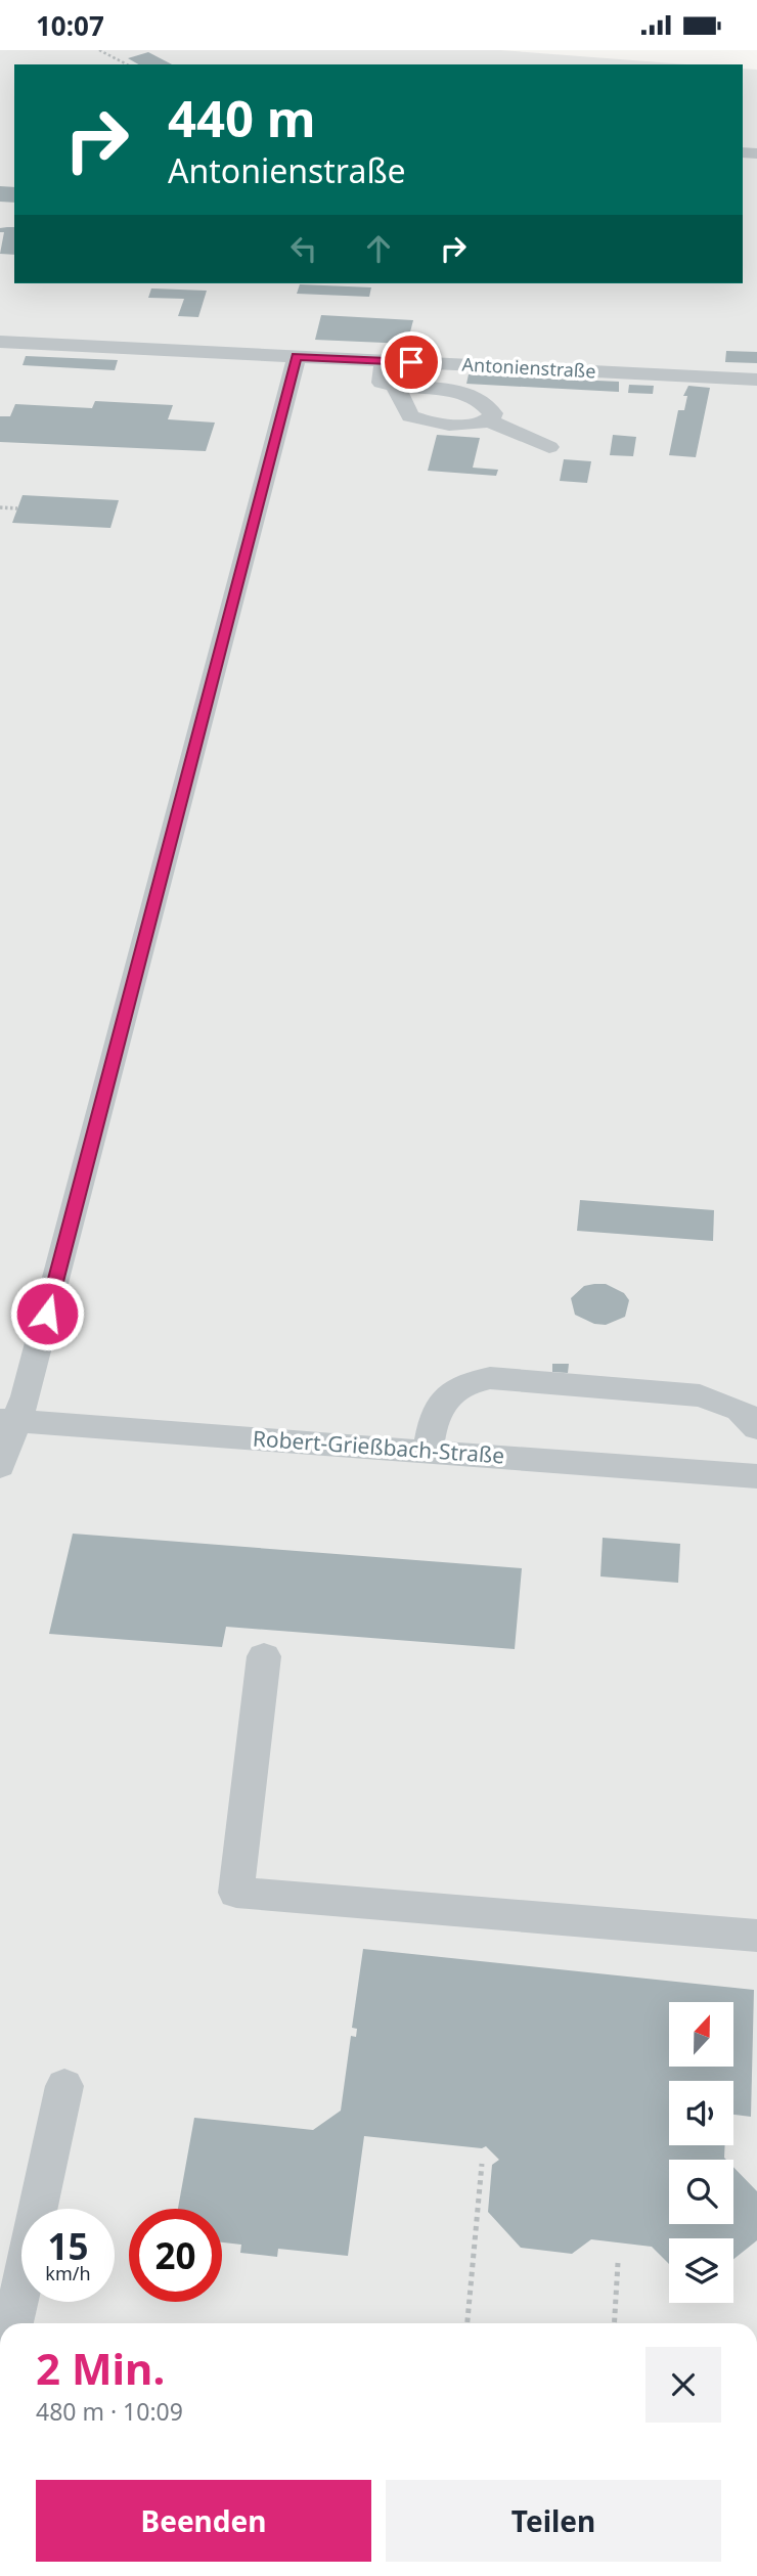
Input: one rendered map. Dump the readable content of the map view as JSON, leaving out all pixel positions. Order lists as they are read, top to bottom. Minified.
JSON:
{"streets":{"street":["Antonienstraße","Robert-Grießbach-Straße"]},"north":"top","page":{"status":"10:07","turn":["440 m","Antonienstraße"],"speed":"15 km/h","limit":"20","heading":["2 Min.","480 m · 10:09"],"buttons":["Beenden","Teilen"]}}
